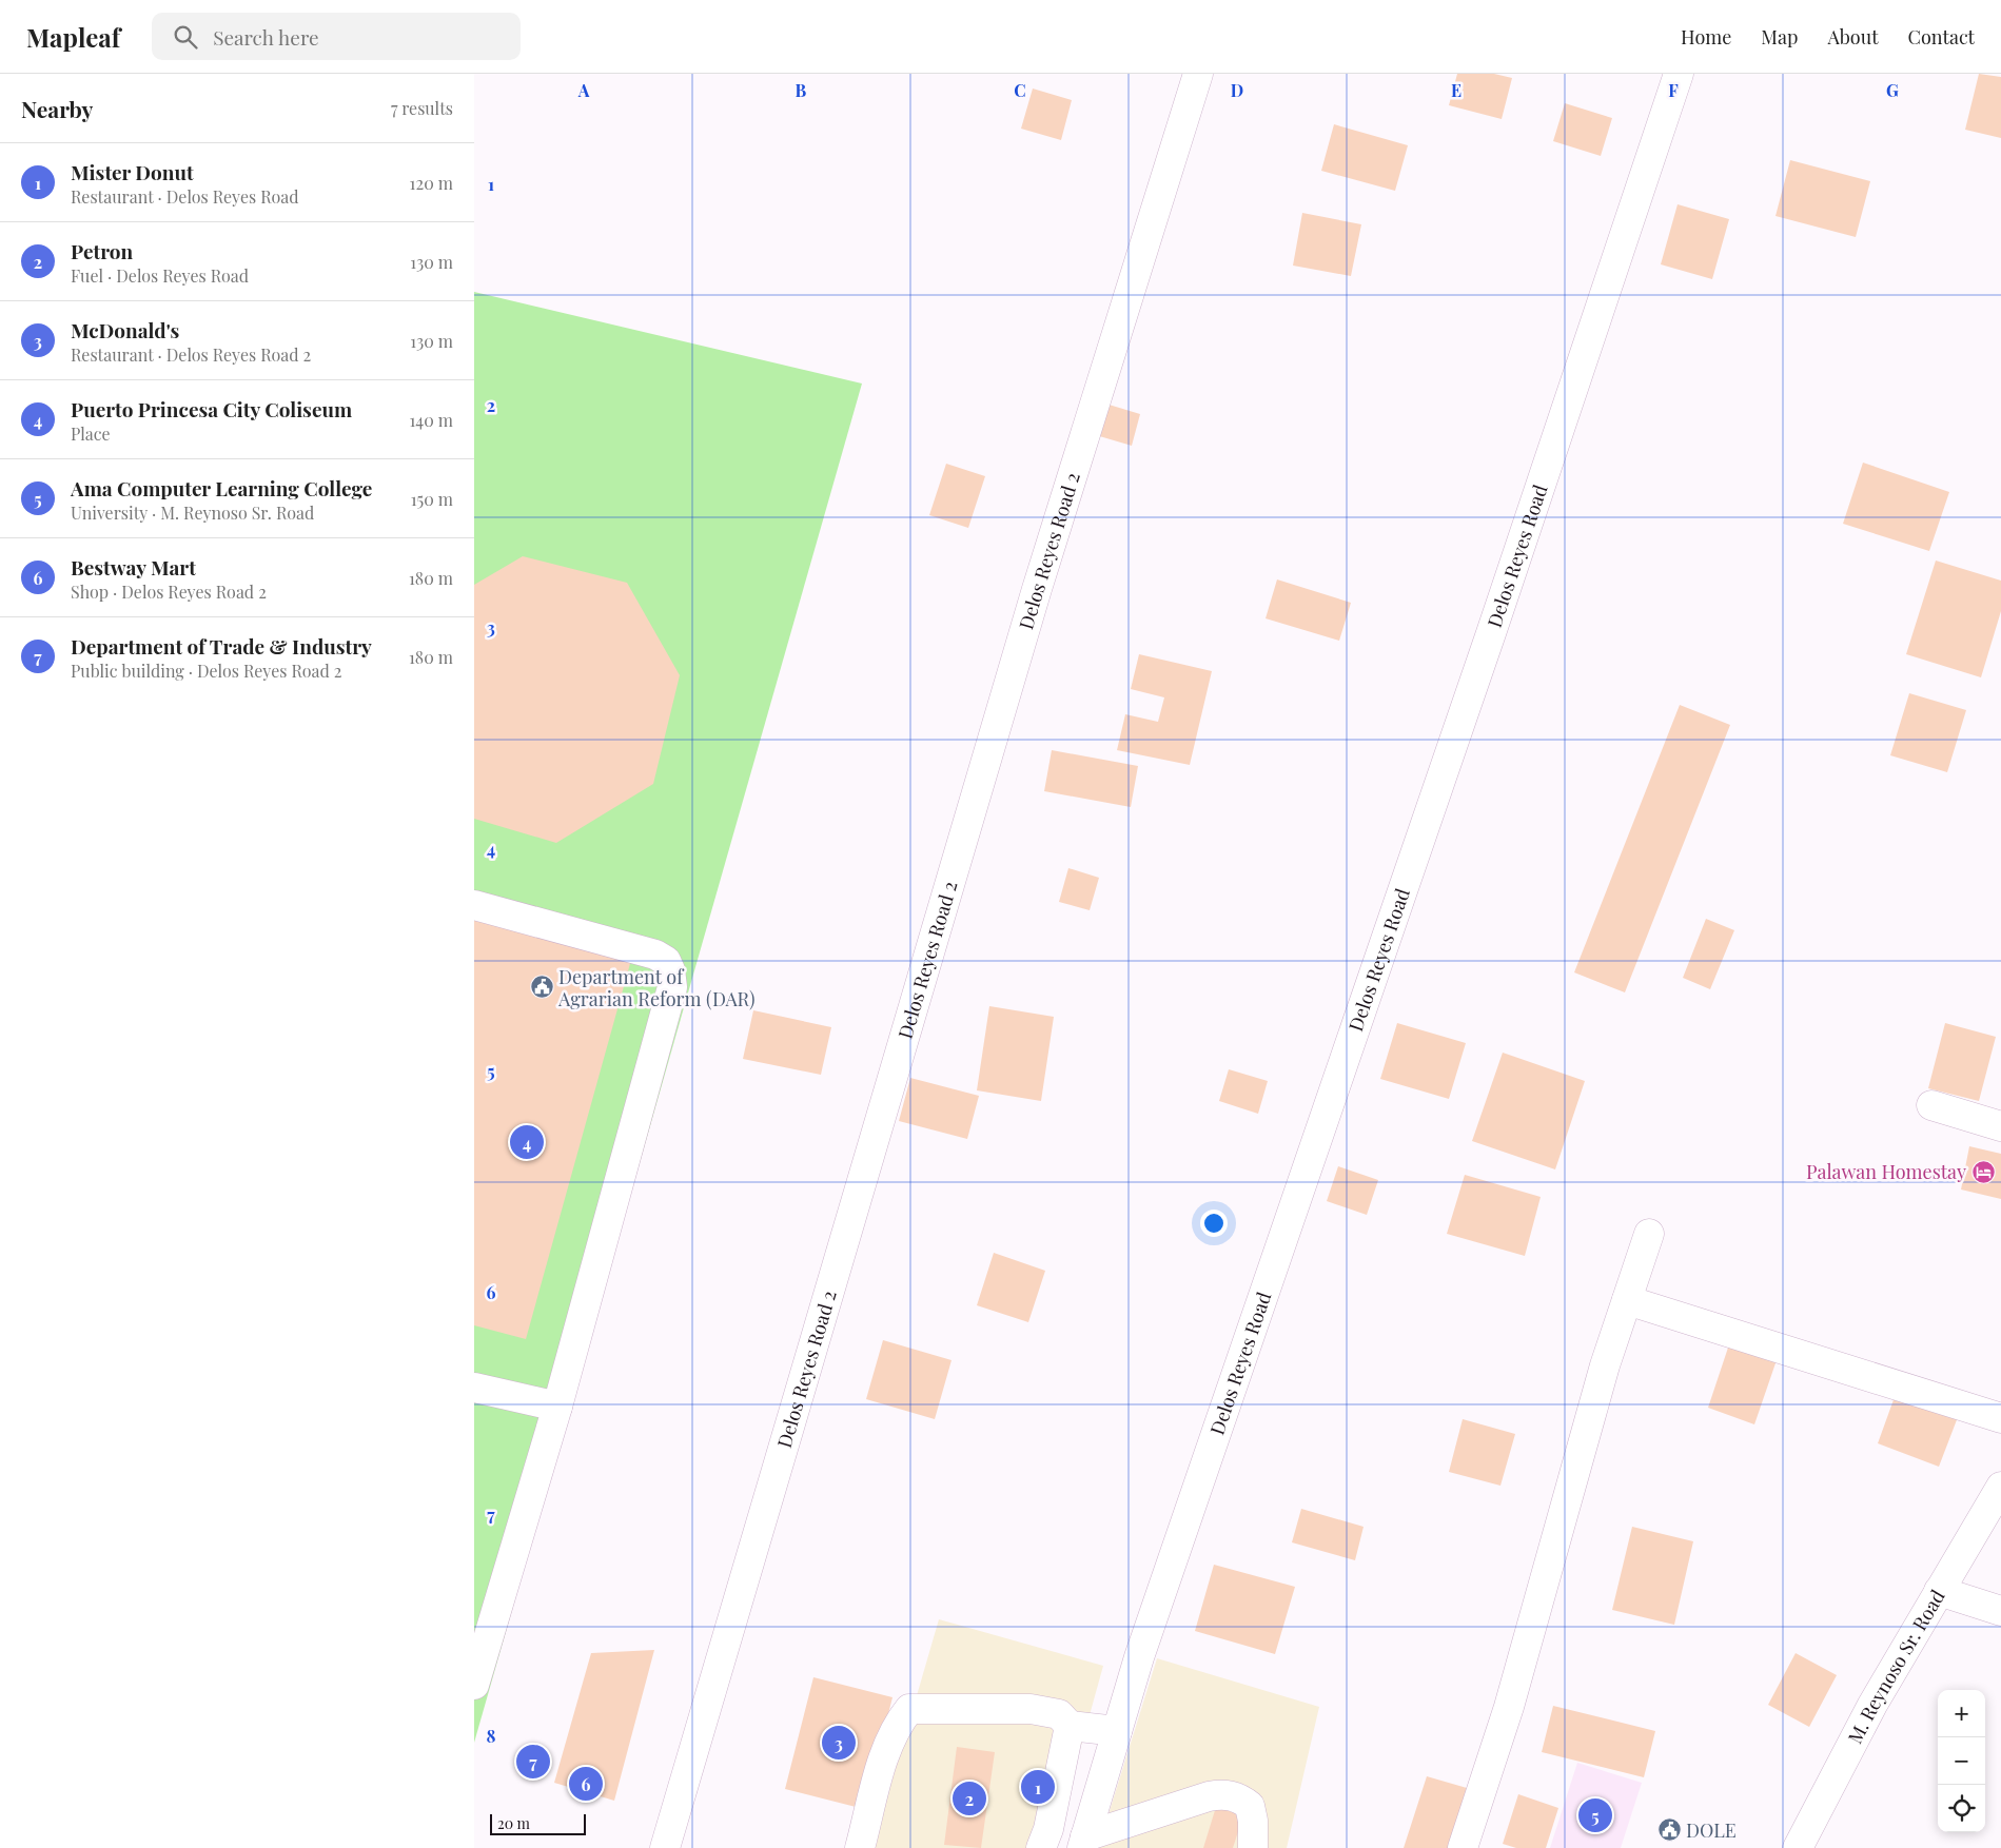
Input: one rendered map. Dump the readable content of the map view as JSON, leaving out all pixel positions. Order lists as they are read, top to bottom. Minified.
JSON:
{"streets":{"street":["Delos Reyes Road 2","Delos Reyes Road","M. Reynoso Sr. Road"]},"places":{"public building":["Department of Agrarian Reform (DAR)","DOLE"],"hotel":["Palawan Homestay"]},"scale_bar":"20 m","page":{"header":"Mapleaf","search":"Search here","nav":["Home","Map","About","Contact"],"heading":["Nearby","7 results"],"list":[{"mark":"1","name":"Mister Donut","note":"Restaurant · Delos Reyes Road","value":"120 m"},{"mark":"2","name":"Petron","note":"Fuel · Delos Reyes Road","value":"130 m"},{"mark":"3","name":"McDonald's","note":"Restaurant · Delos Reyes Road 2","value":"130 m"},{"mark":"4","name":"Puerto Princesa City Coliseum","note":"Place","value":"140 m"},{"mark":"5","name":"Ama Computer Learning College","note":"University · M. Reynoso Sr. Road","value":"150 m"},{"mark":"6","name":"Bestway Mart","note":"Shop · Delos Reyes Road 2","value":"180 m"},{"mark":"7","name":"Department of Trade & Industry","note":"Public building · Delos Reyes Road 2","value":"180 m"}],"pins":["4","3","7","6","1","2","5"],"map_buttons":["+","−"],"scale":"20 m"},"grid":{"columns":["A","B","C","D","E","F","G"],"rows":["1","2","3","4","5","6","7","8"]}}
